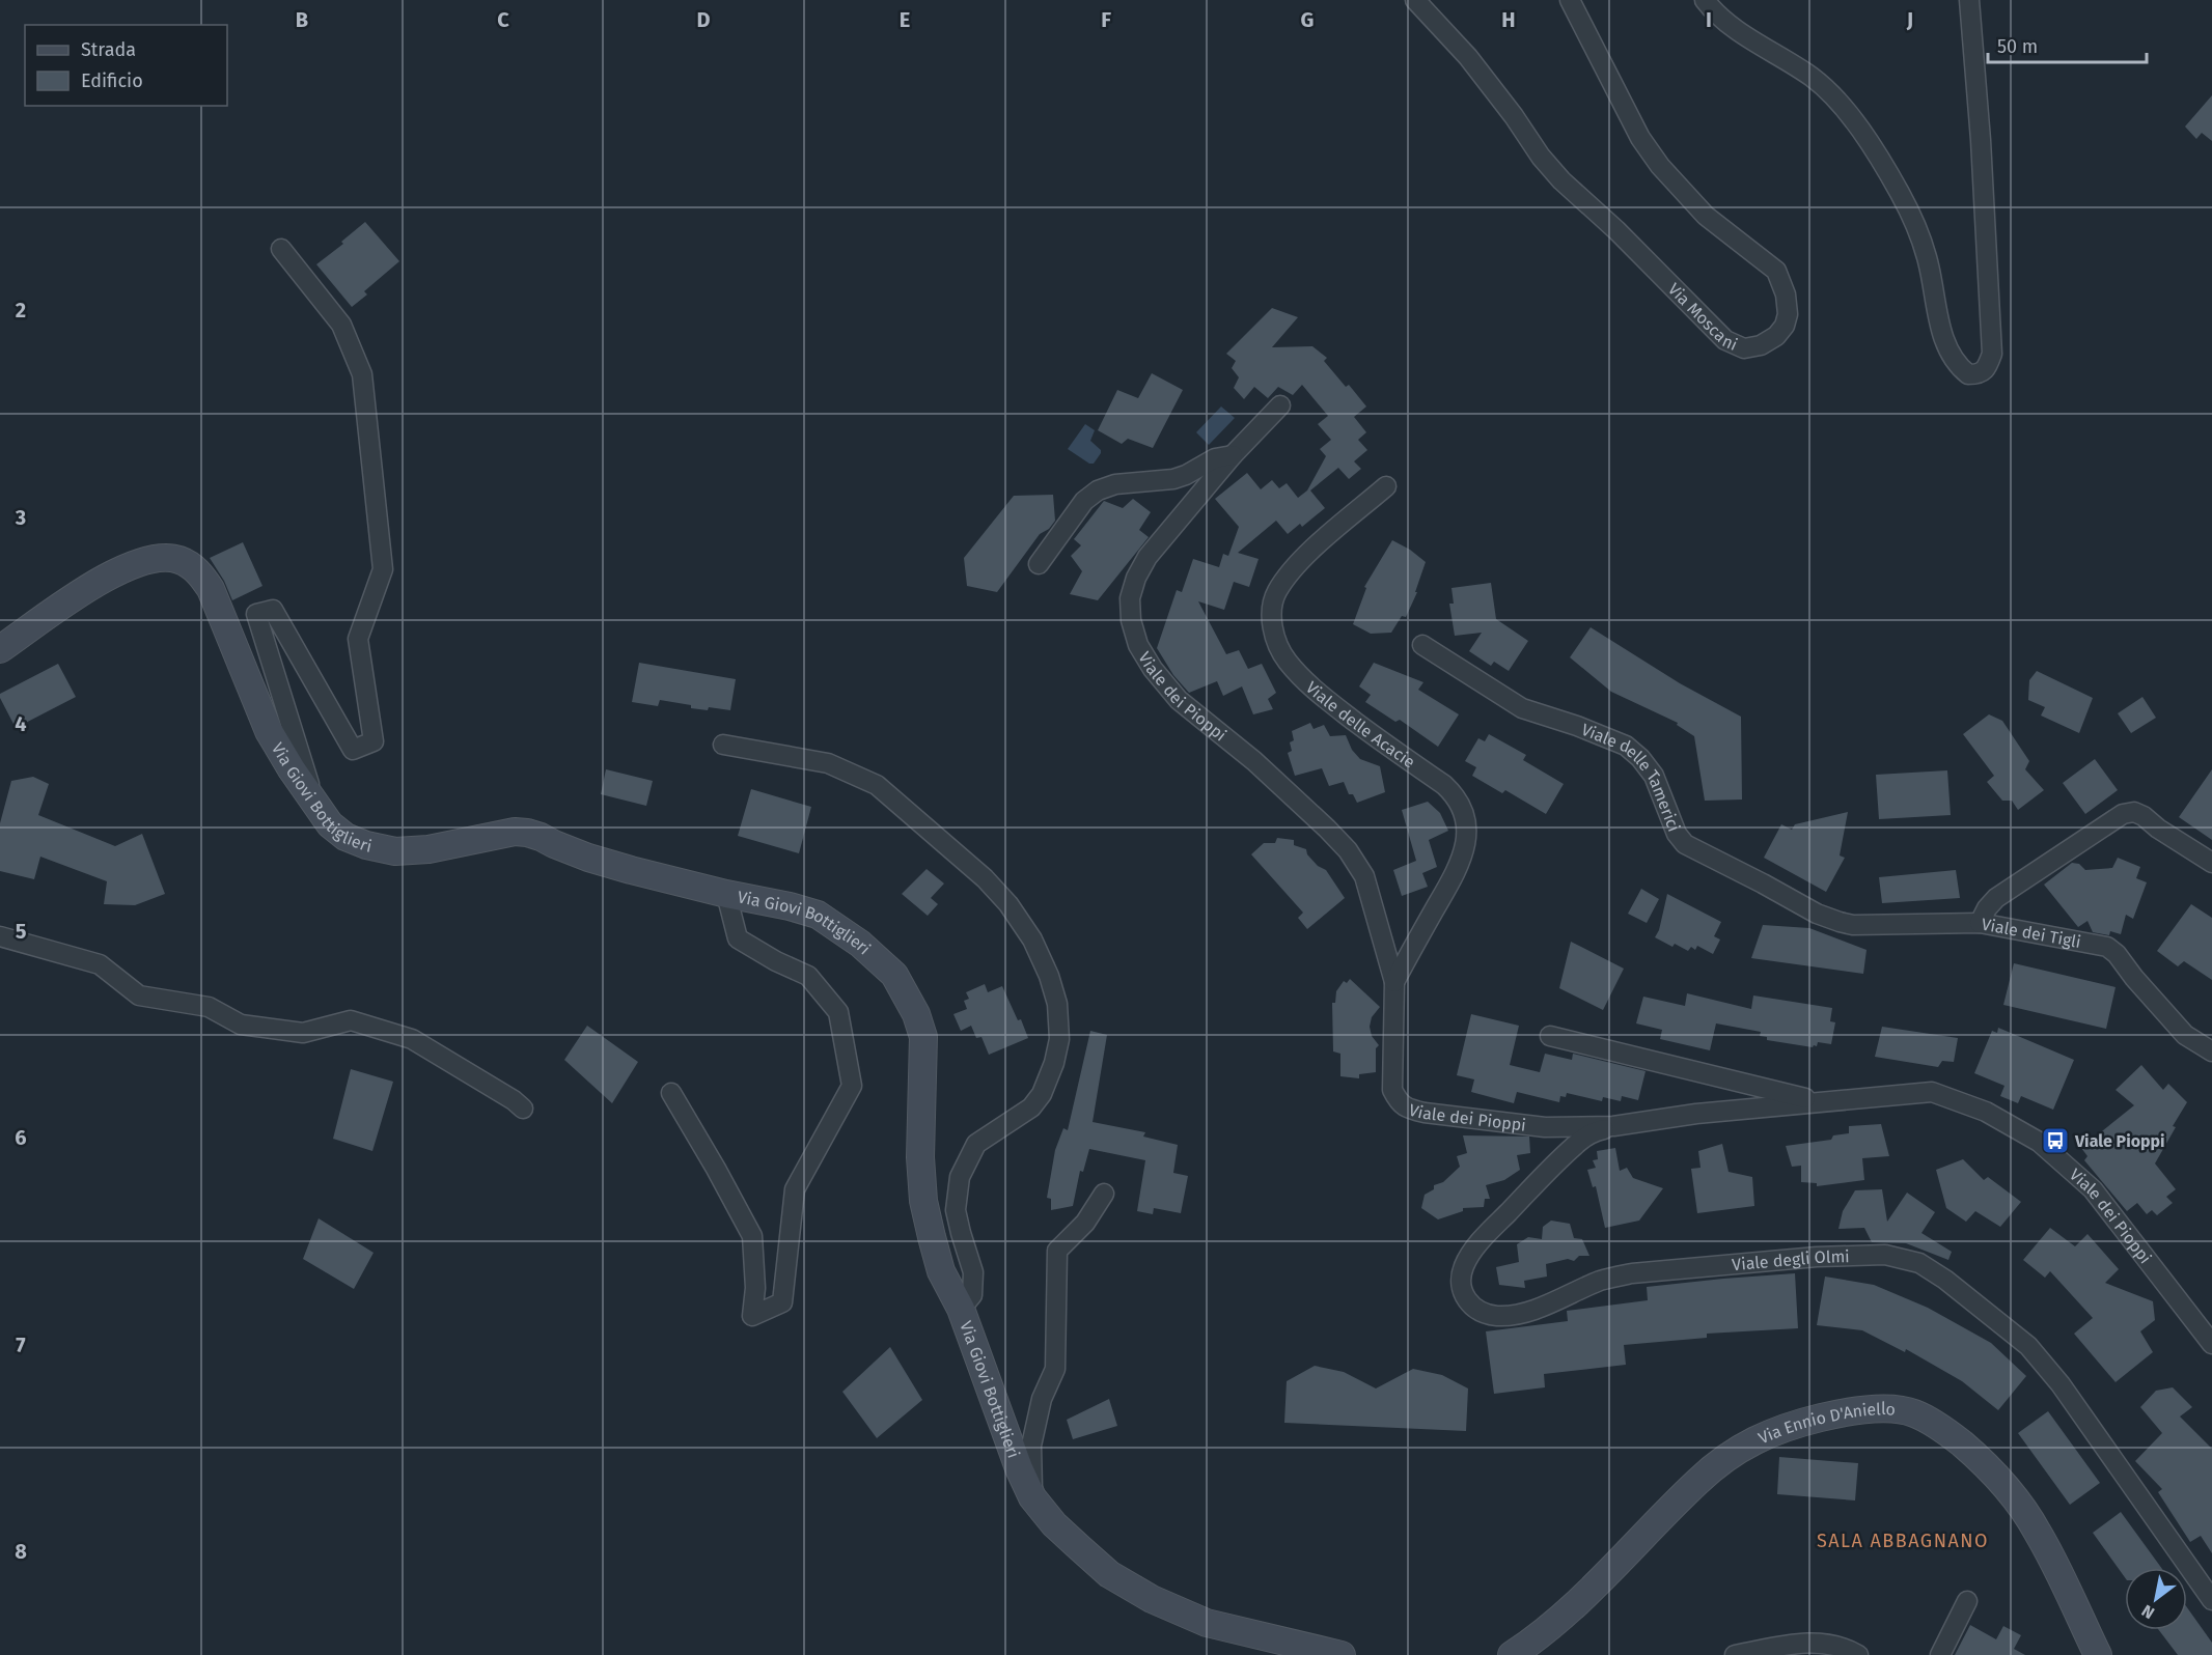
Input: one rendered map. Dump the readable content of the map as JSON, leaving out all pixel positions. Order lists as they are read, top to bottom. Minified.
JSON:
{"streets":{"street":["Via Moscani","Viale dei Pioppi","Viale delle Acacie","Viale delle Tamerici","Via Giovi Bottiglieri","Viale dei Tigli","Viale degli Olmi","Via Ennio D'Aniello"]},"crossings":[["Viale dei Pioppi","Viale delle Acacie"],["Viale dei Pioppi","Viale degli Olmi"],["Viale delle Tamerici","Viale dei Tigli"]],"districts":["SALA ABBAGNANO"],"places":{"bus stop":["Viale Pioppi"]},"legend":["Strada","Edificio"],"scale_bar":"50 m","north":"bottom left","grid":{"columns":["B","C","D","E","F","G","H","I","J"],"rows":["2","3","4","5","6","7","8"]}}
